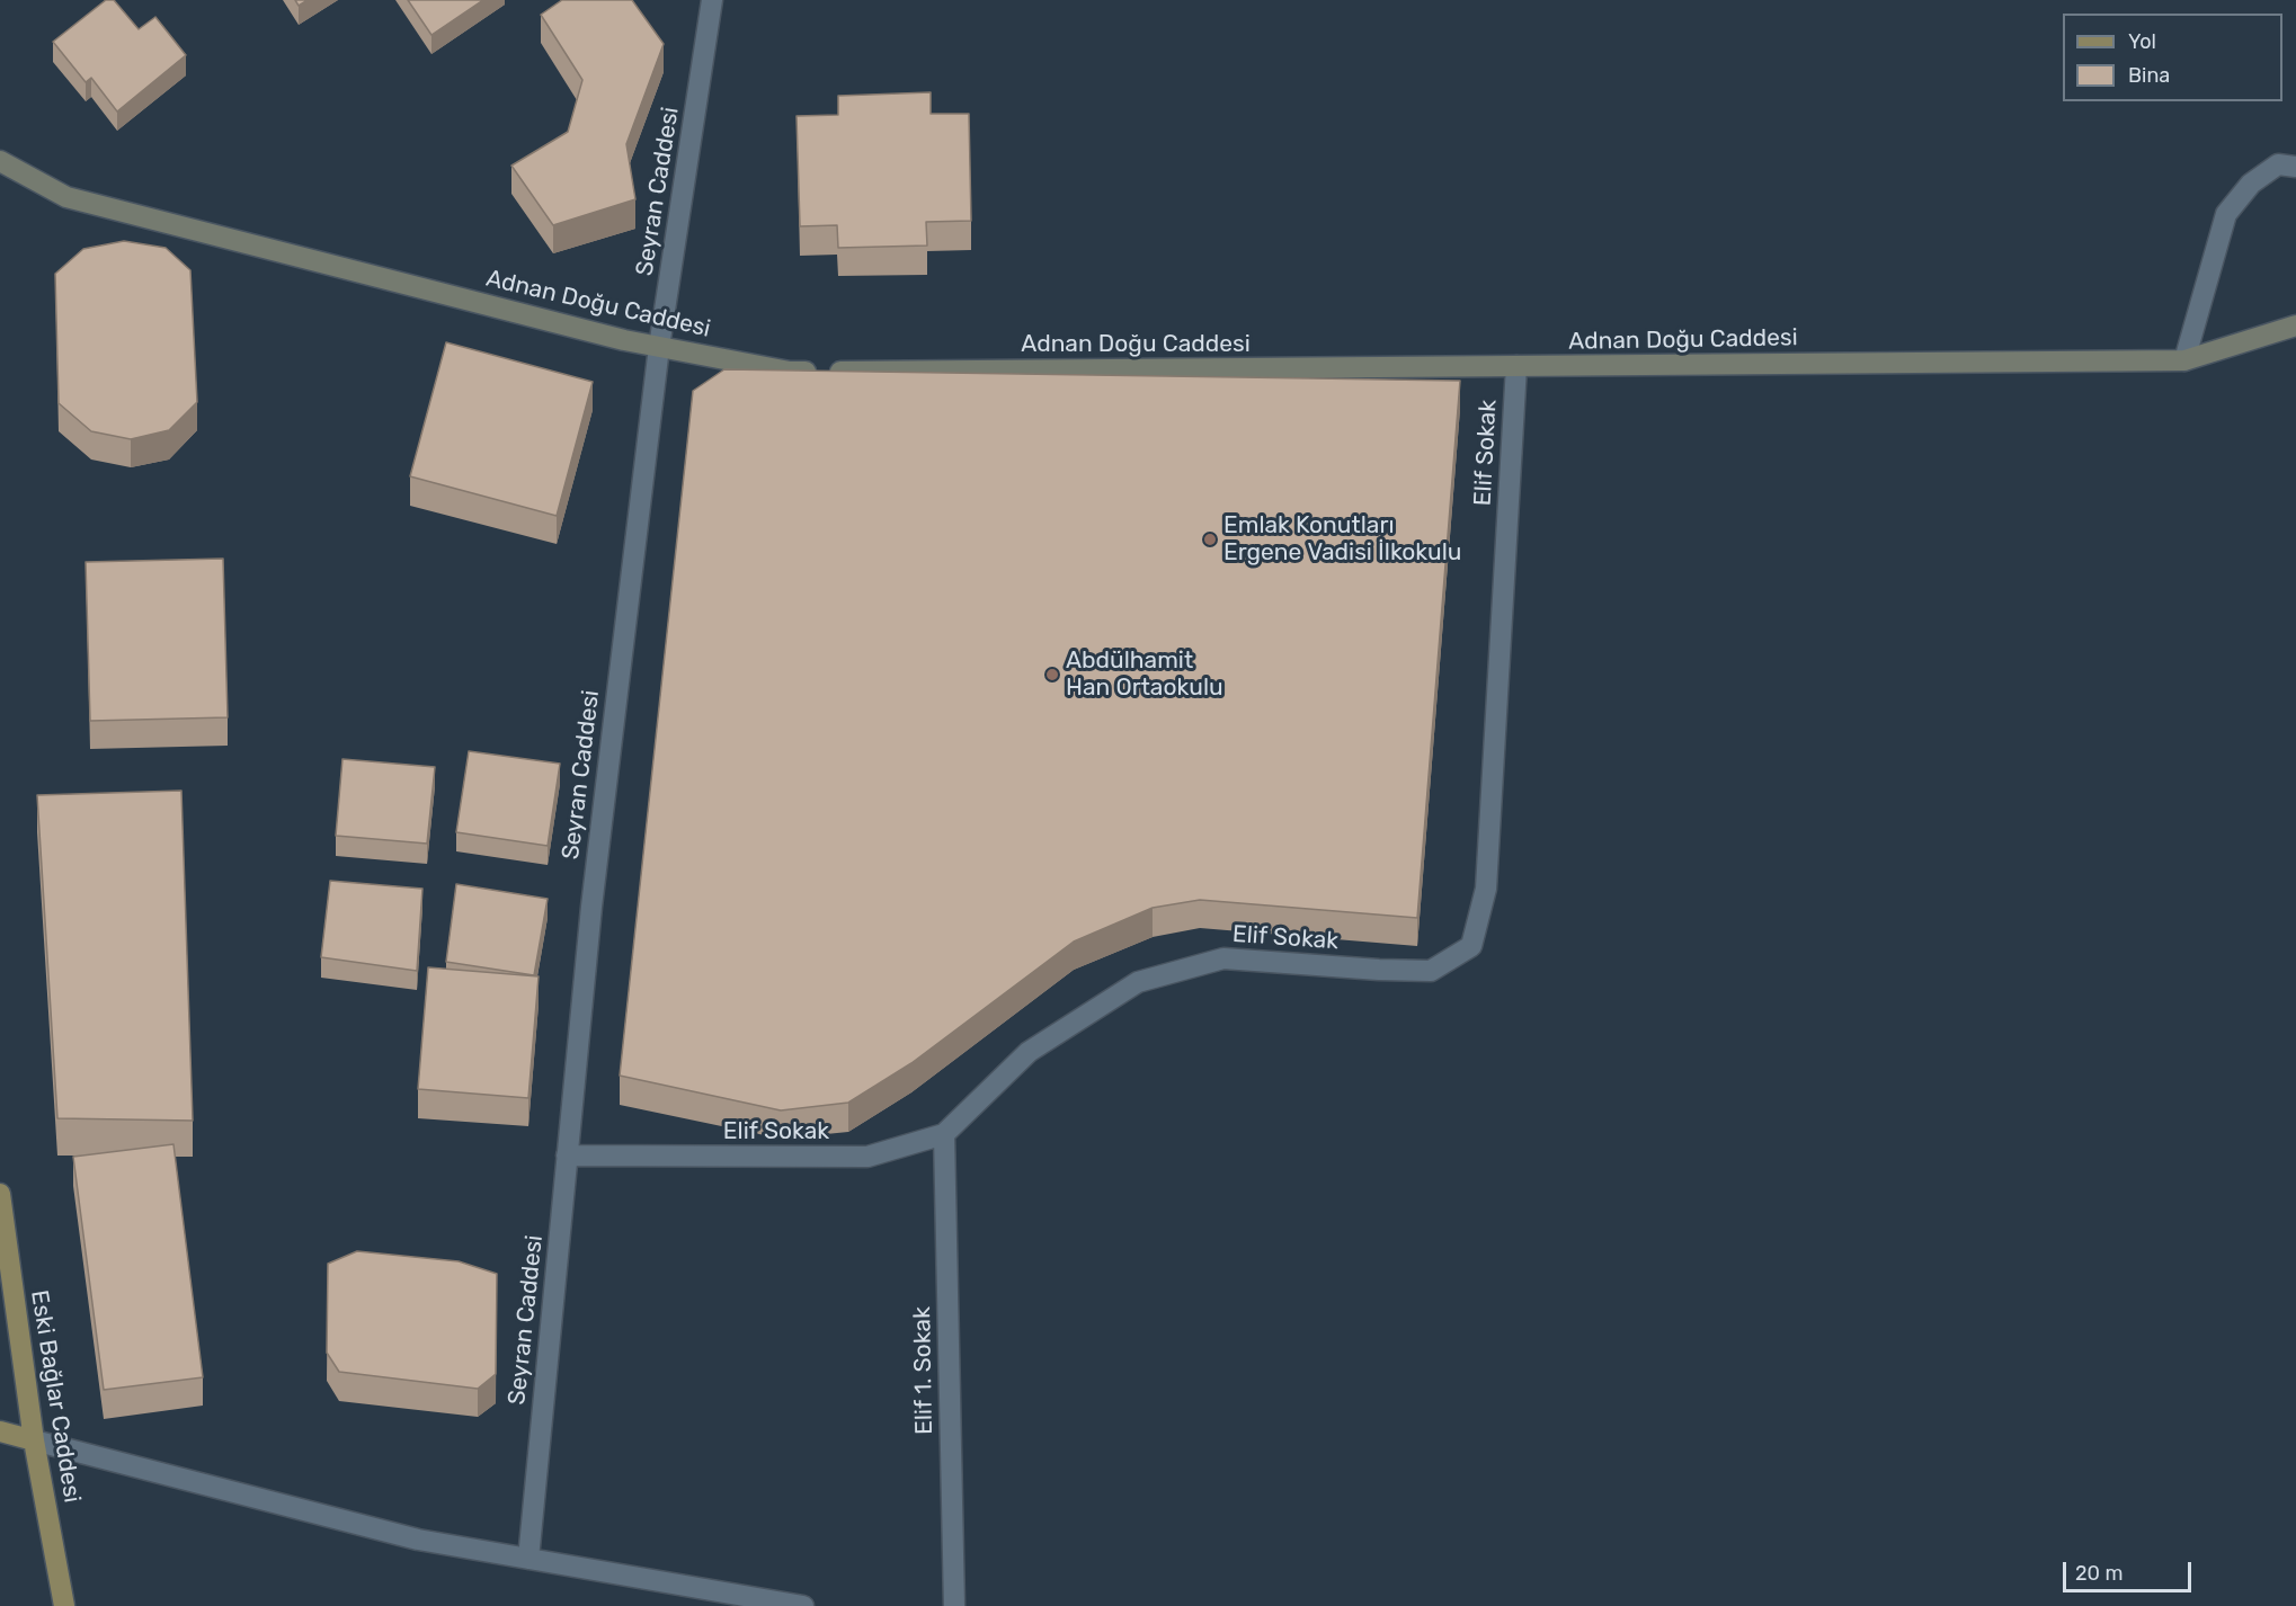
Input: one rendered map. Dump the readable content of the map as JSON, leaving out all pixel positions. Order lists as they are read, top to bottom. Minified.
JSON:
{"streets":{"main road":["Eski Bağlar Caddesi"],"street":["Seyran Caddesi","Adnan Doğu Caddesi","Elif Sokak","Elif 1. Sokak"]},"crossings":[["Seyran Caddesi","Adnan Doğu Caddesi"],["Seyran Caddesi","Elif Sokak"],["Adnan Doğu Caddesi","Elif Sokak"],["Elif Sokak","Elif 1. Sokak"]],"places":["Emlak Konutları Ergene Vadisi İlkokulu","Abdülhamit Han Ortaokulu"],"legend":["Yol","Bina"],"scale_bar":"20 m"}
